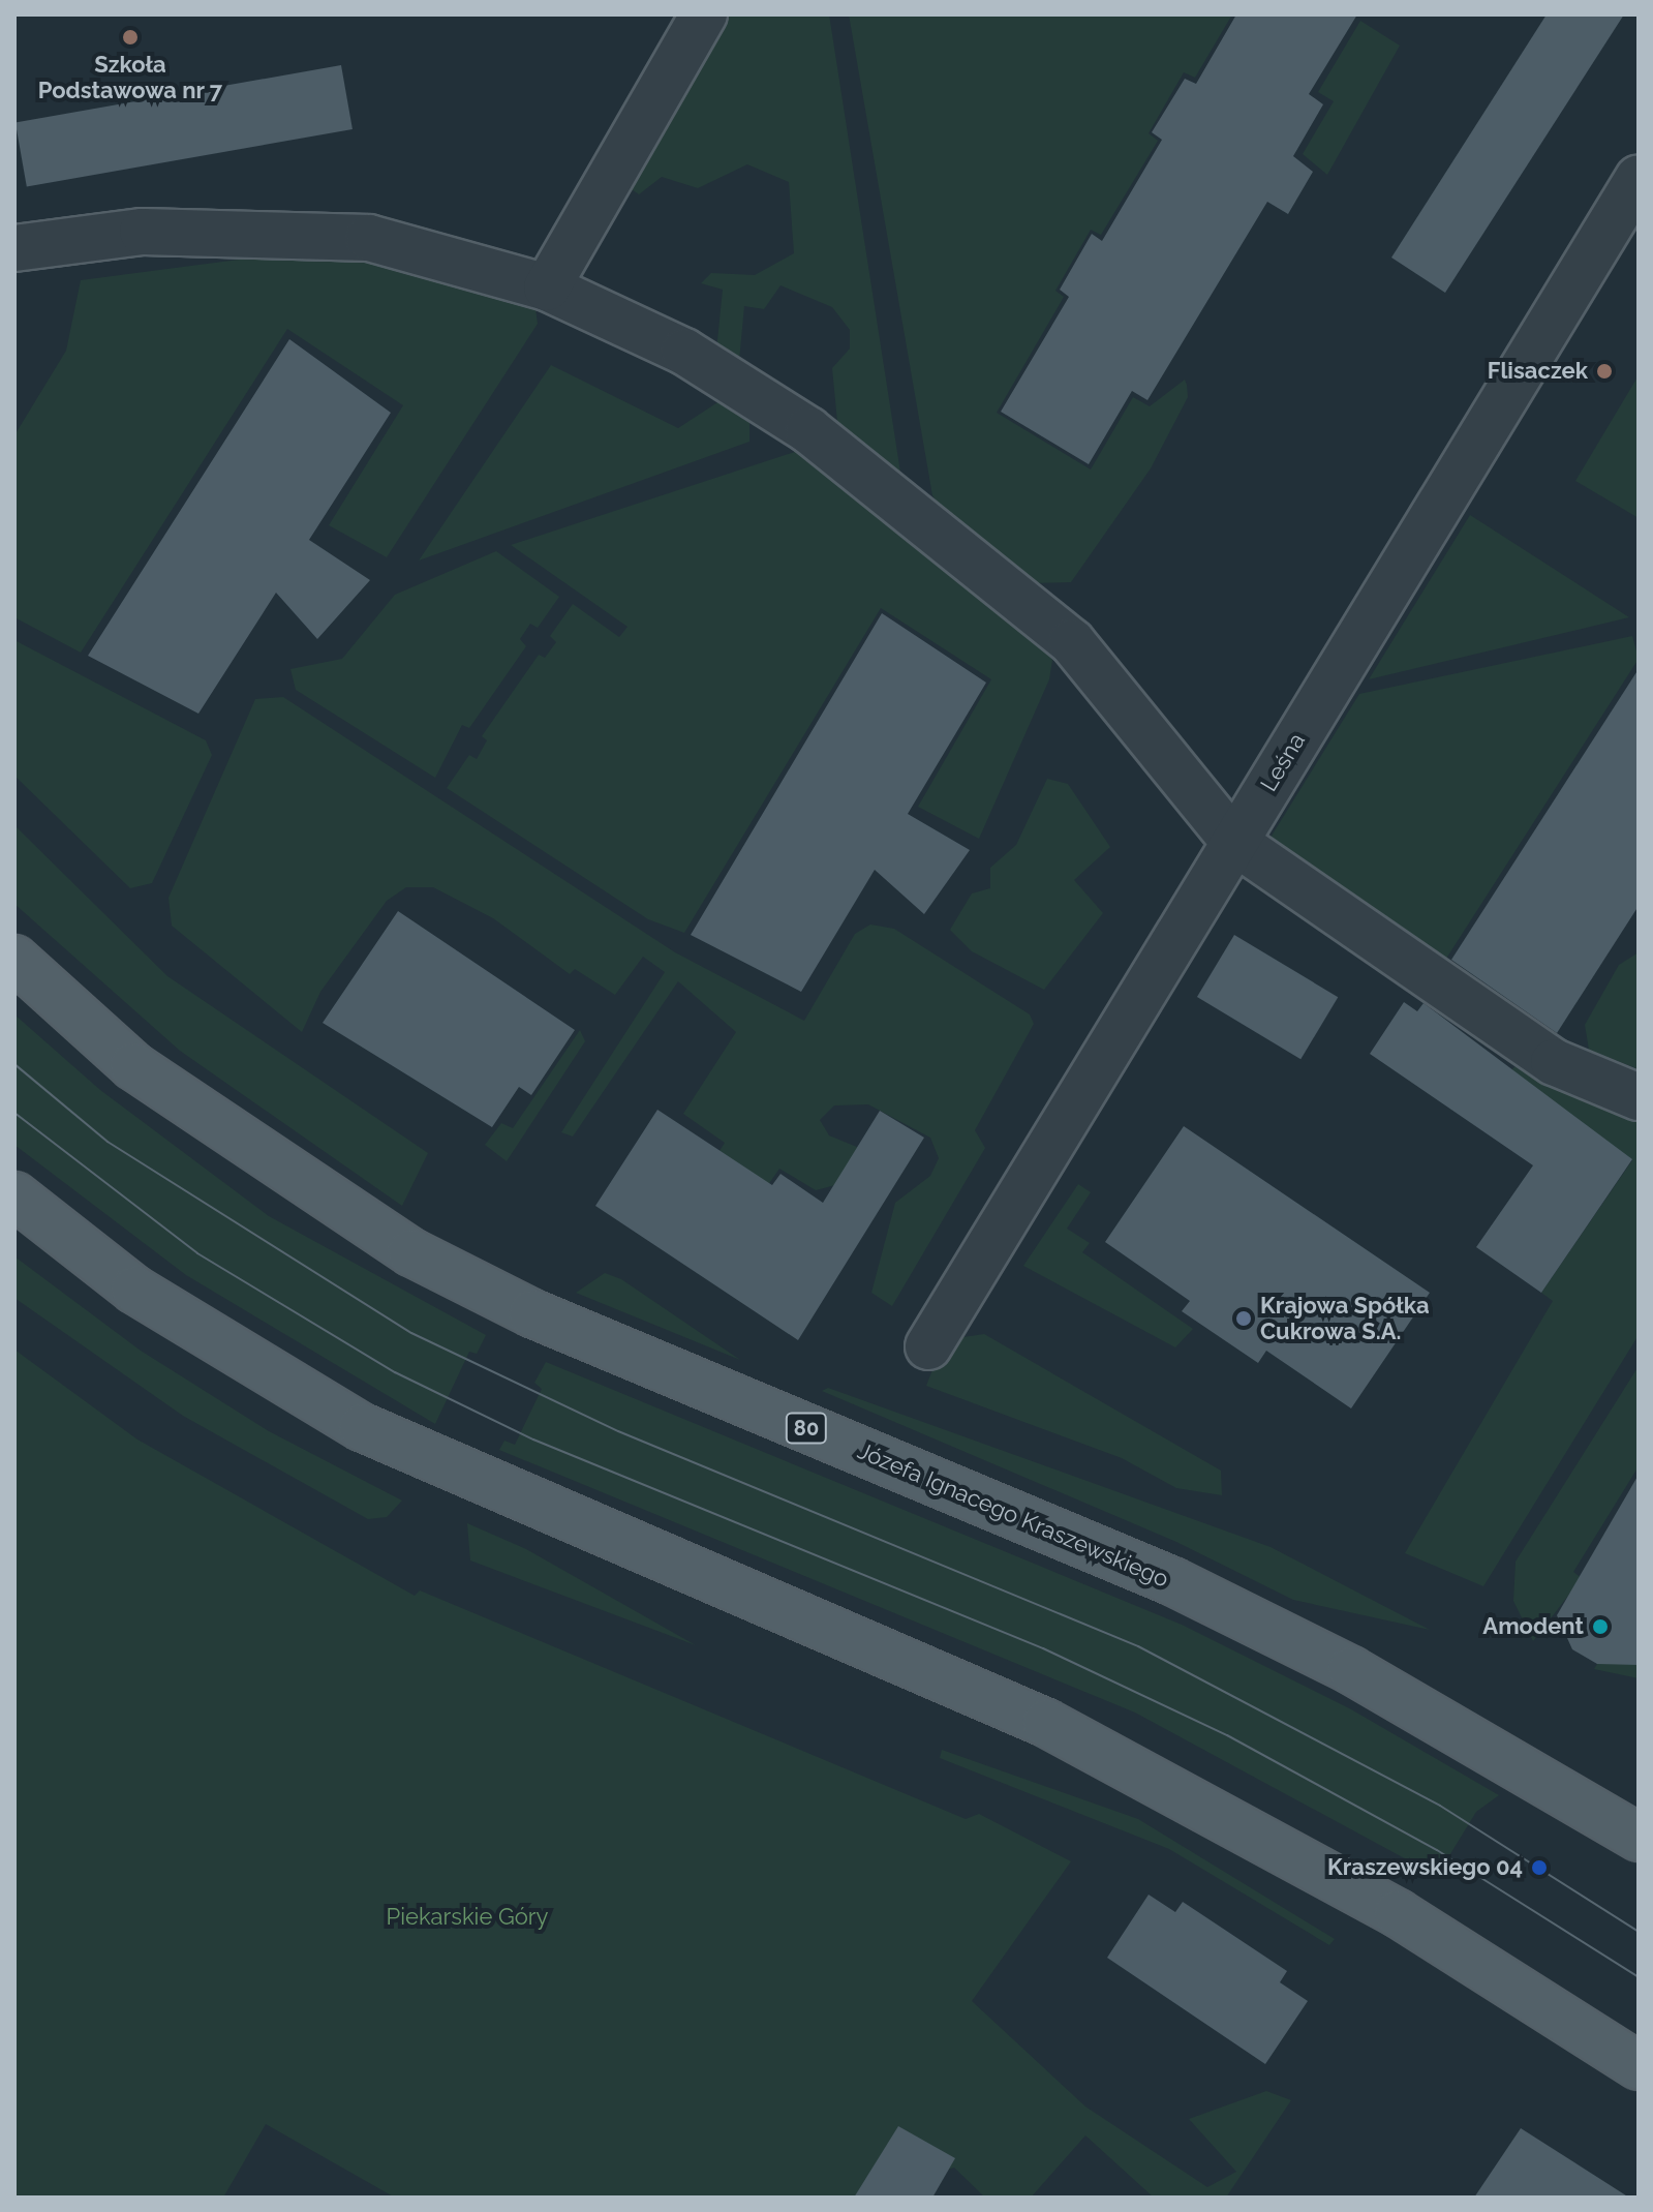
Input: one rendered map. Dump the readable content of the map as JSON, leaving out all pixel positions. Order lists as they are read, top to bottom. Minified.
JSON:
{"streets":{"main road":["80","Józefa Ignacego Kraszewskiego"],"street":["Leśna"]},"parks":["Piekarskie Góry"],"places":["Szkoła Podstawowa nr 7","Flisaczek","Krajowa Spółka Cukrowa S.A.","Amodent","Kraszewskiego 04"]}
